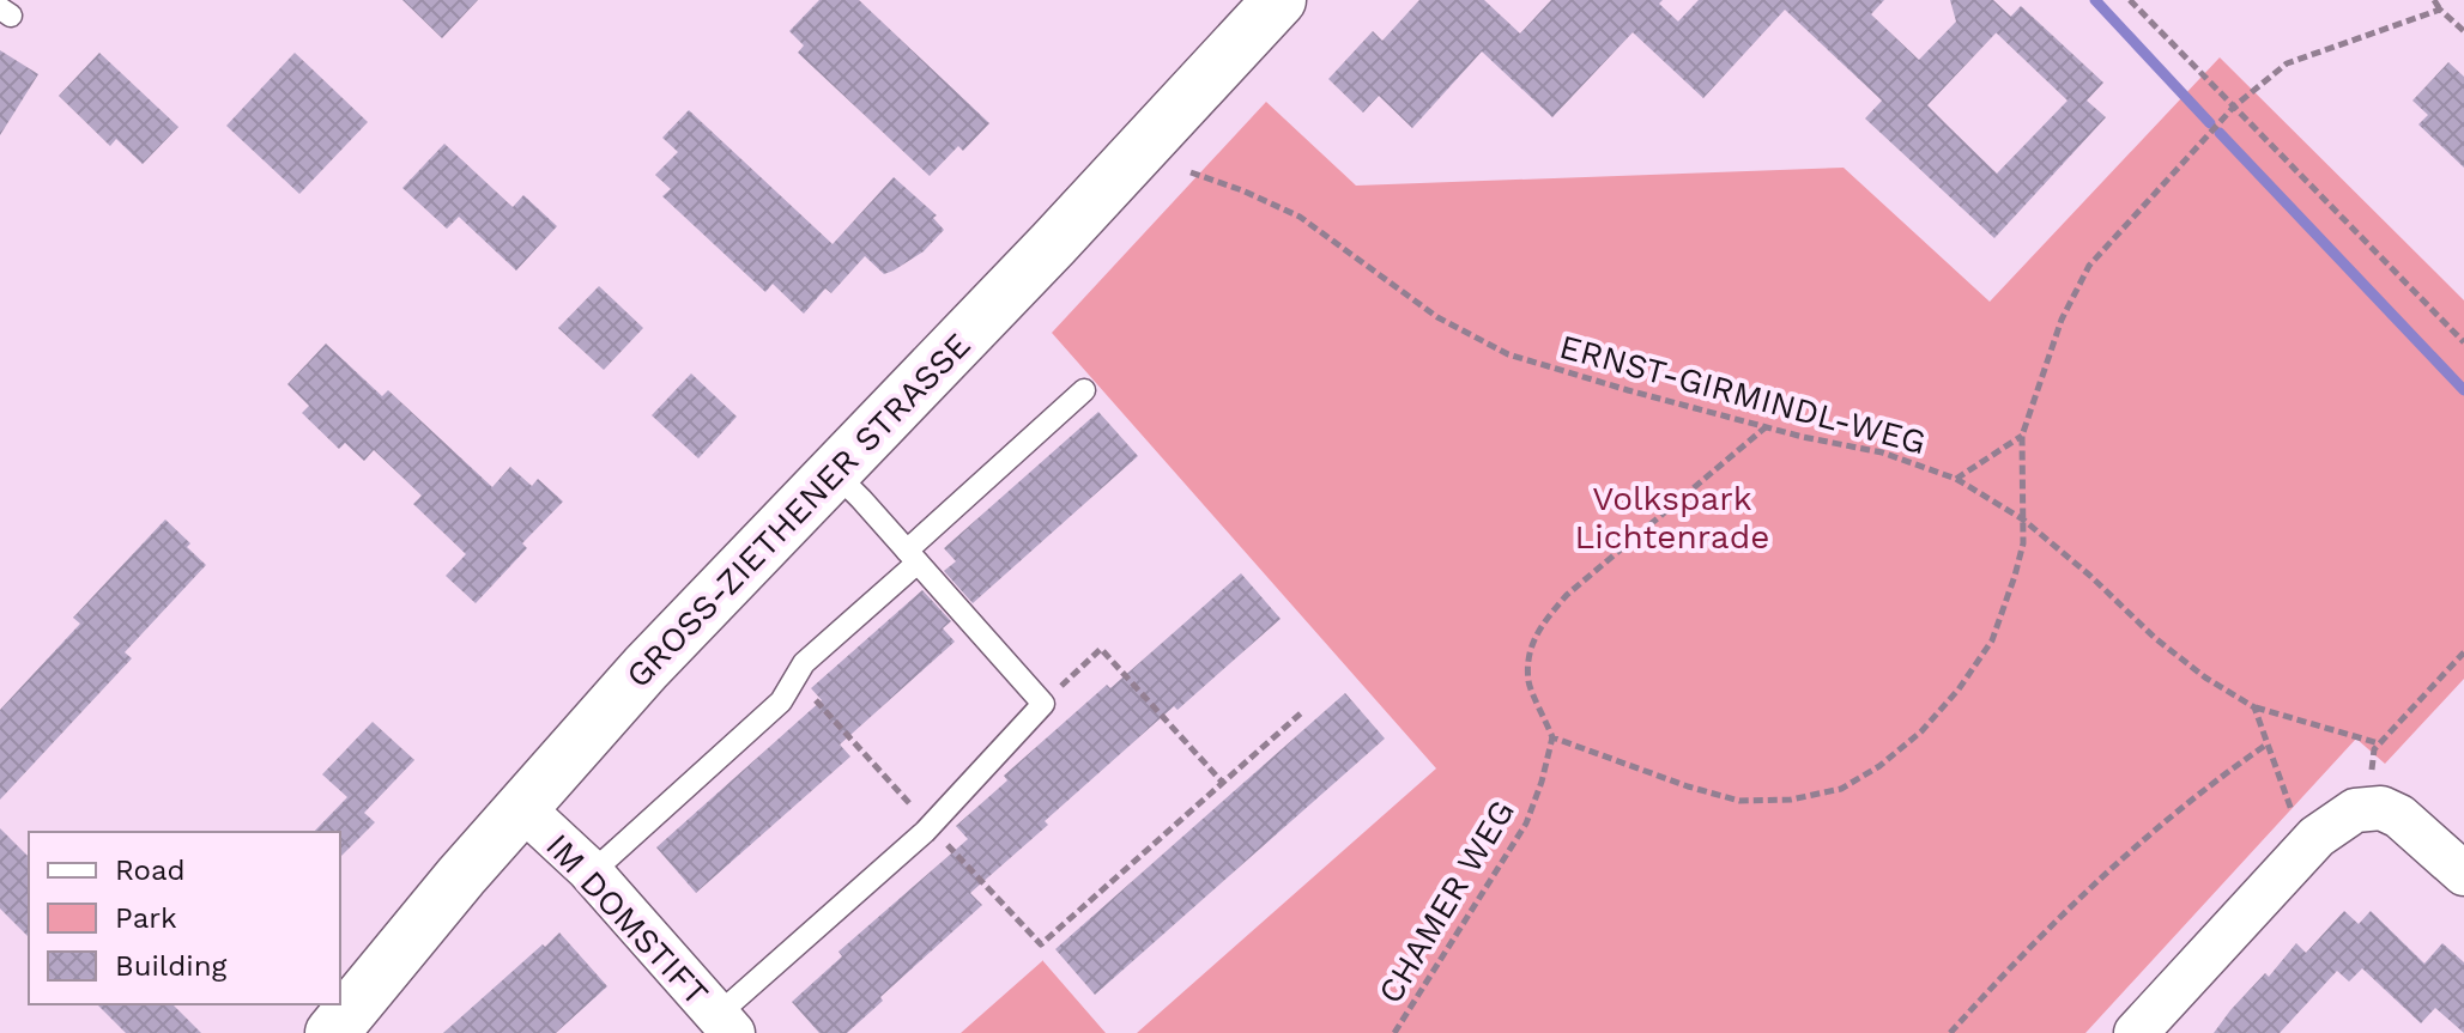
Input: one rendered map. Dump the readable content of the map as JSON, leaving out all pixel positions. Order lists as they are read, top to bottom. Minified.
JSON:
{"streets":{"street":["GROSS-ZIETHENER STRASSE","IM DOMSTIFT"],"path":["ERNST-GIRMINDL-WEG","CHAMER WEG"]},"crossings":[["GROSS-ZIETHENER STRASSE","IM DOMSTIFT"]],"parks":["Volkspark Lichtenrade"],"legend":["Road","Park","Building"]}
